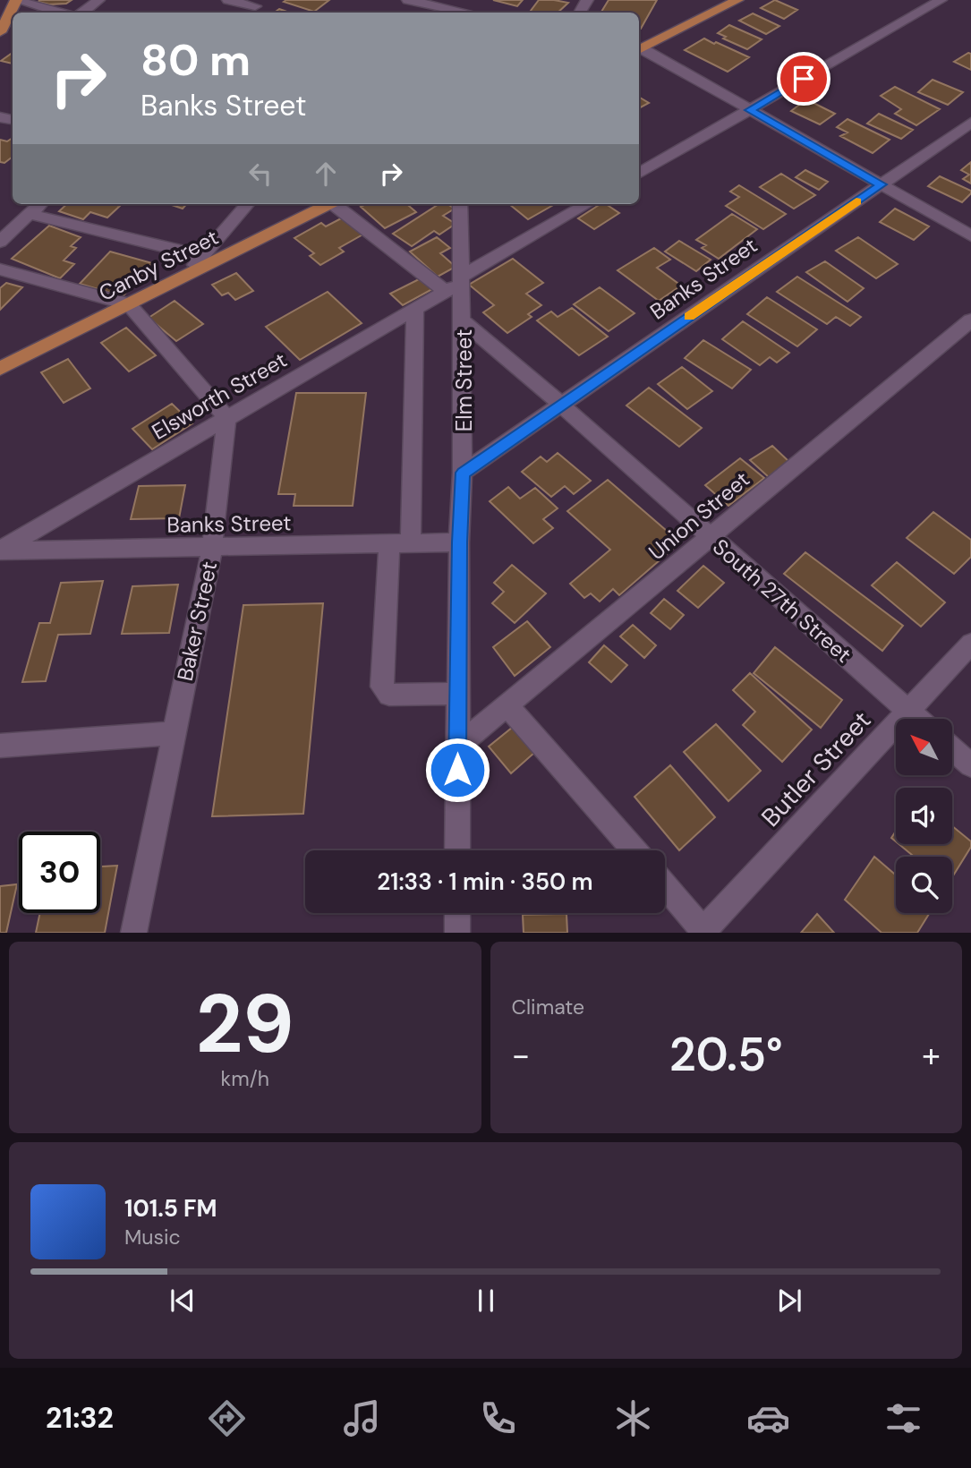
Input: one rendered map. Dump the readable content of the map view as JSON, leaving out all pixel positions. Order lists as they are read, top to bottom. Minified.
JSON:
{"streets":{"main road":["Canby Street"],"street":["Banks Street","Elm Street","Elsworth Street","Union Street","South 27th Street","Baker Street","Butler Street"]},"crossings":[["Banks Street","Elm Street"],["Banks Street","Elsworth Street"],["Banks Street","South 27th Street"],["Banks Street","Baker Street"],["Elm Street","Elsworth Street"],["Elm Street","Union Street"],["Elm Street","South 27th Street"],["Elsworth Street","Baker Street"],["Union Street","South 27th Street"],["South 27th Street","Butler Street"]],"north":"top left","page":{"turn":["80 m","Banks Street"],"limit":"30","trip":"21:33 · 1 min · 350 m","tile":[["29","km/h"],"Climate"],"heat":["−","20.5°","+"],"song":["101.5 FM","Music"],"tabs":"21:32"}}
